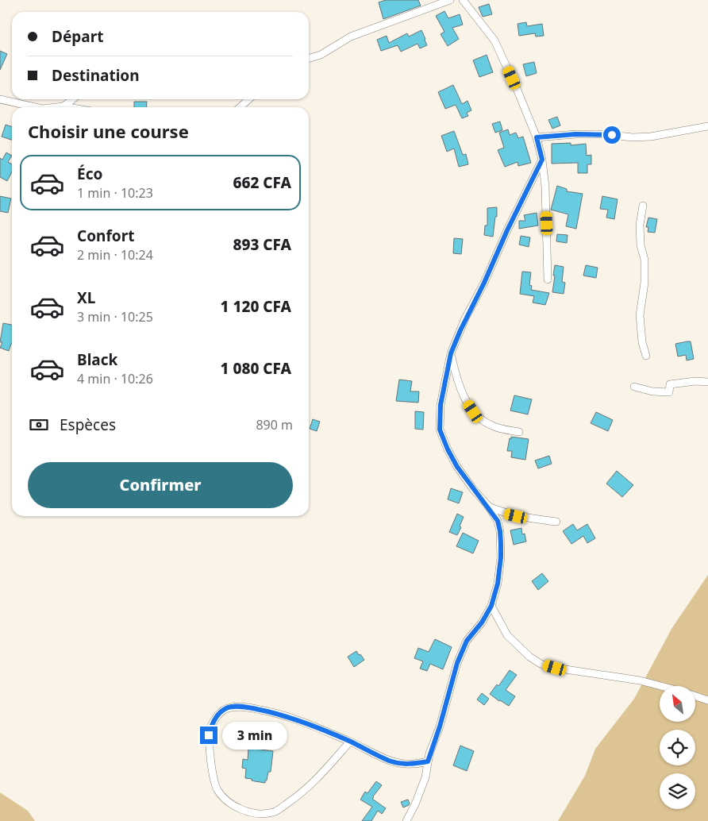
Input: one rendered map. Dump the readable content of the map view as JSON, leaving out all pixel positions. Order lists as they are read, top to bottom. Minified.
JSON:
{"north":"top left","page":{"banner":["Départ","Destination"],"heading":"Choisir une course","list":[{"name":"Éco","note":"1 min · 10:23","value":"662 CFA"},{"name":"Confort","note":"2 min · 10:24","value":"893 CFA"},{"name":"XL","note":"3 min · 10:25","value":"1 120 CFA"},{"name":"Black","note":"4 min · 10:26","value":"1 080 CFA"}],"pay":["Espèces","890 m"],"buttons":"Confirmer","bubble":"3 min"}}
